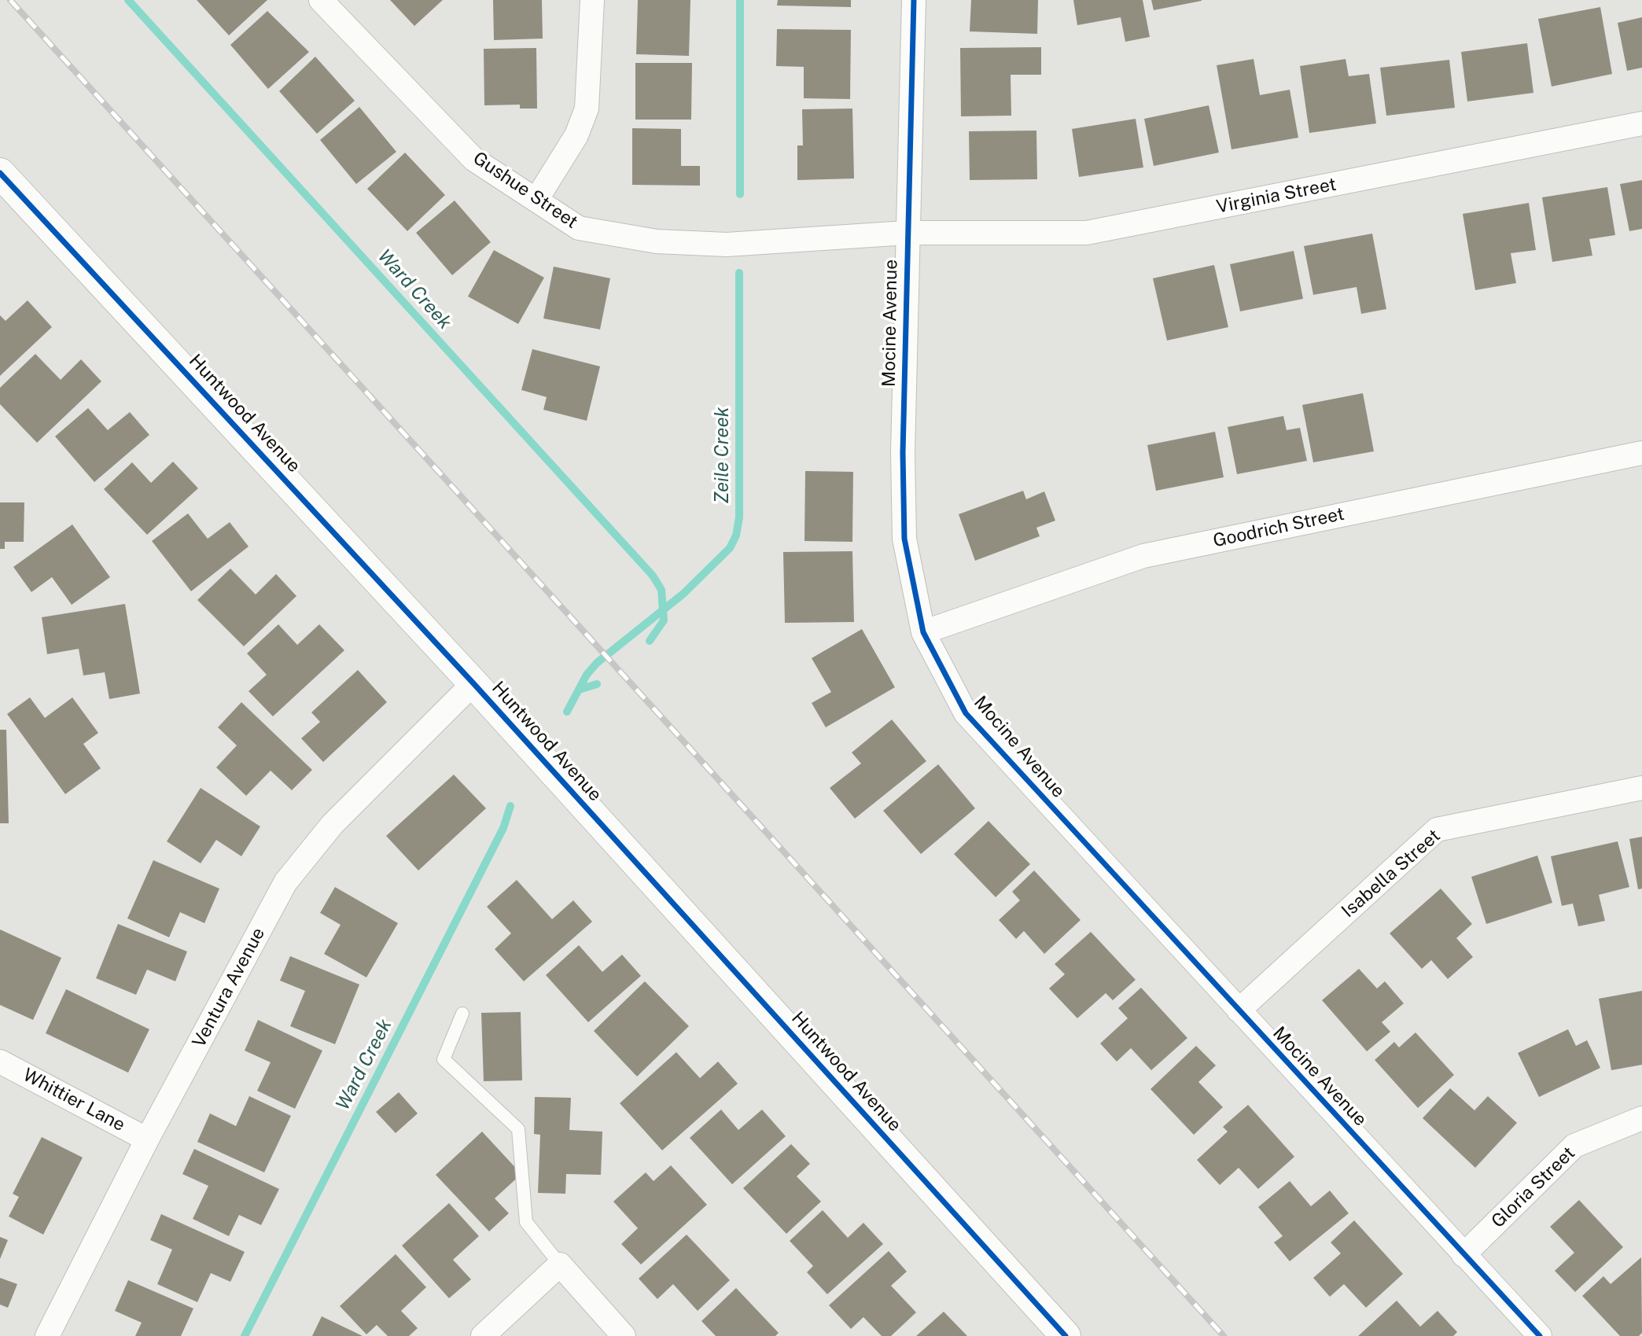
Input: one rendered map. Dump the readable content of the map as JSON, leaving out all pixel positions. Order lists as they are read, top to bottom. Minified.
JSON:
{"streets":{"street":["Gushue Street","Virginia Street","Mocine Avenue","Huntwood Avenue","Goodrich Street","Isabella Street","Ventura Avenue","Whittier Lane","Gloria Street"]},"crossings":[["Gushue Street","Virginia Street"],["Virginia Street","Mocine Avenue"],["Mocine Avenue","Goodrich Street"],["Mocine Avenue","Isabella Street"],["Mocine Avenue","Gloria Street"],["Huntwood Avenue","Ventura Avenue"],["Ventura Avenue","Whittier Lane"]],"water":["Ward Creek","Zeile Creek"]}
